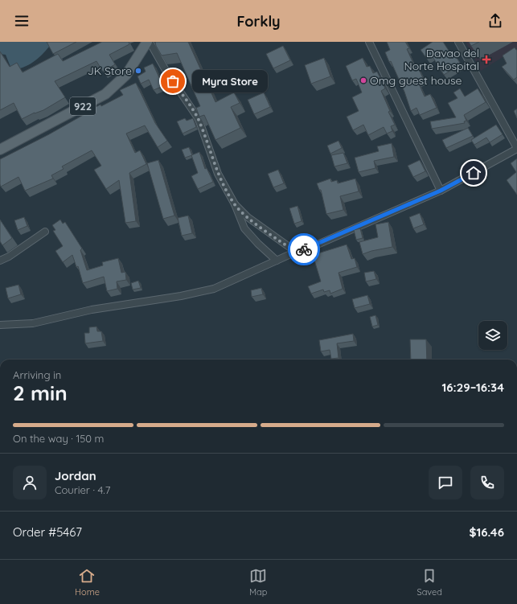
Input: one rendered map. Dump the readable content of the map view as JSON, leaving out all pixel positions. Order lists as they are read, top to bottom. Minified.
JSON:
{"streets":{"main road":["922"]},"places":{"health":["Davao del Norte Hospital"],"other":["JK Store","Omg guest house","Myra Store"]},"page":{"header":"Forkly","bubble":"Myra Store","heading":["2 min","Arriving in","16:29–16:34"],"panel":["Jordan","Courier · 4.7","Order #5467","$16.46"],"bar":"On the way · 150 m","tabs":["Home","Map","Saved"]}}
